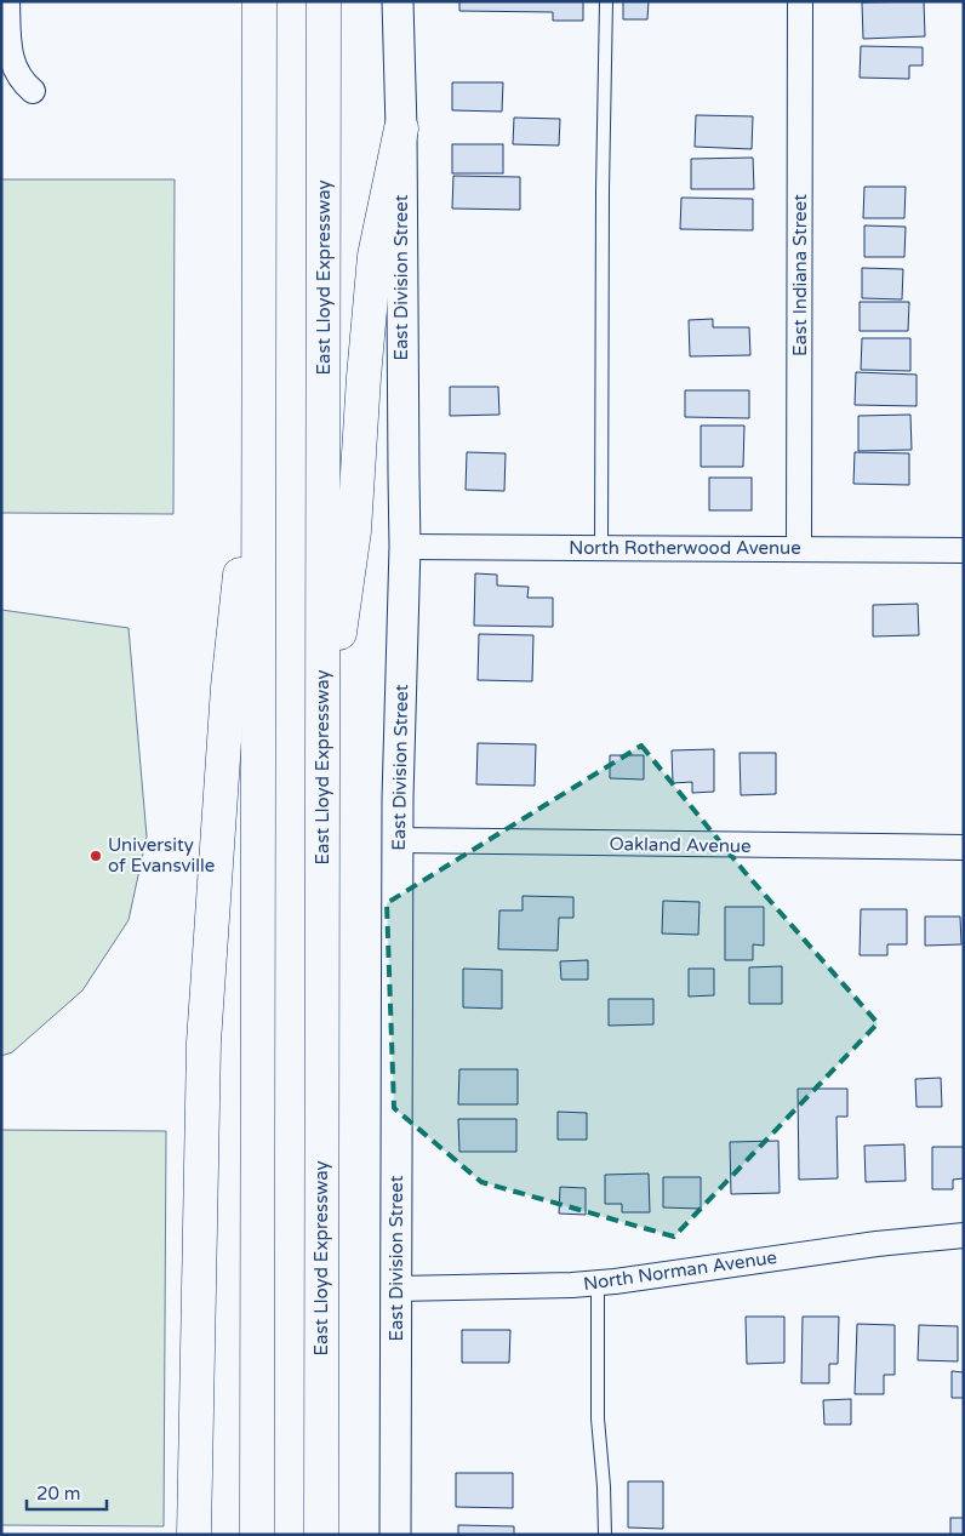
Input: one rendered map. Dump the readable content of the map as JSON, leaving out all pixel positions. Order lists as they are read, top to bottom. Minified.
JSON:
{"streets":{"highway":["East Lloyd Expressway"],"street":["East Indiana Street","East Division Street","North Rotherwood Avenue","Oakland Avenue","North Norman Avenue"]},"crossings":[["East Indiana Street","North Rotherwood Avenue"],["East Division Street","North Rotherwood Avenue"],["East Division Street","Oakland Avenue"],["East Division Street","North Norman Avenue"]],"places":["University of Evansville"],"scale_bar":"20 m"}
